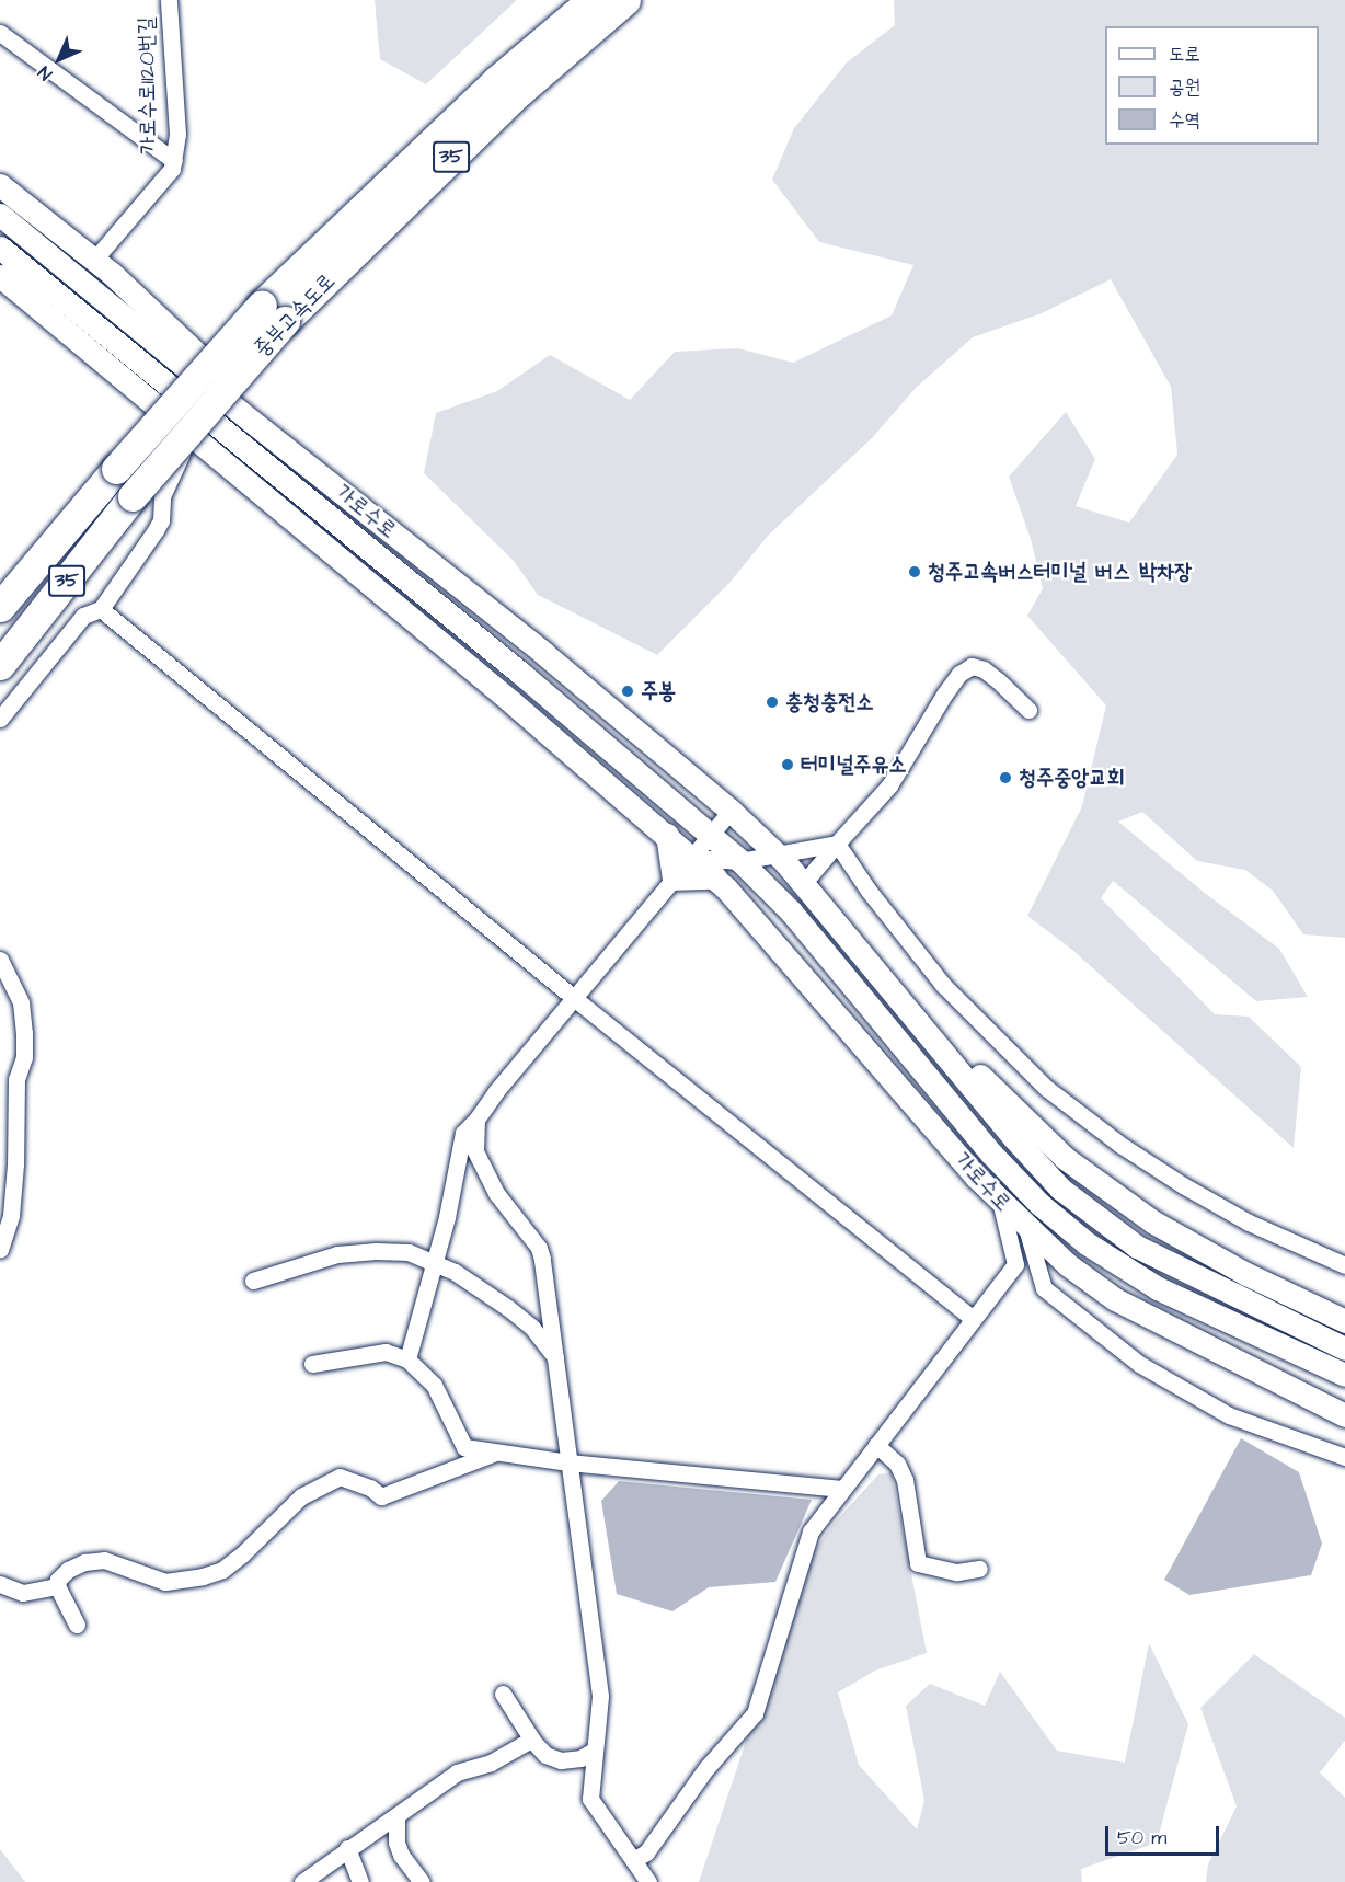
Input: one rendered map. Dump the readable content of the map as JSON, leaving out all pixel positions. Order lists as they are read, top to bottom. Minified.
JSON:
{"streets":{"highway":["35","중부고속도로"],"main road":["가로수로"],"street":["가로수로1120번길"]},"places":["청주고속버스터미널 버스 박차장","주봉","충청충전소","터미널주유소","청주중앙교회"],"legend":["도로","공원","수역"],"scale_bar":"50 m","north":"bottom left"}
